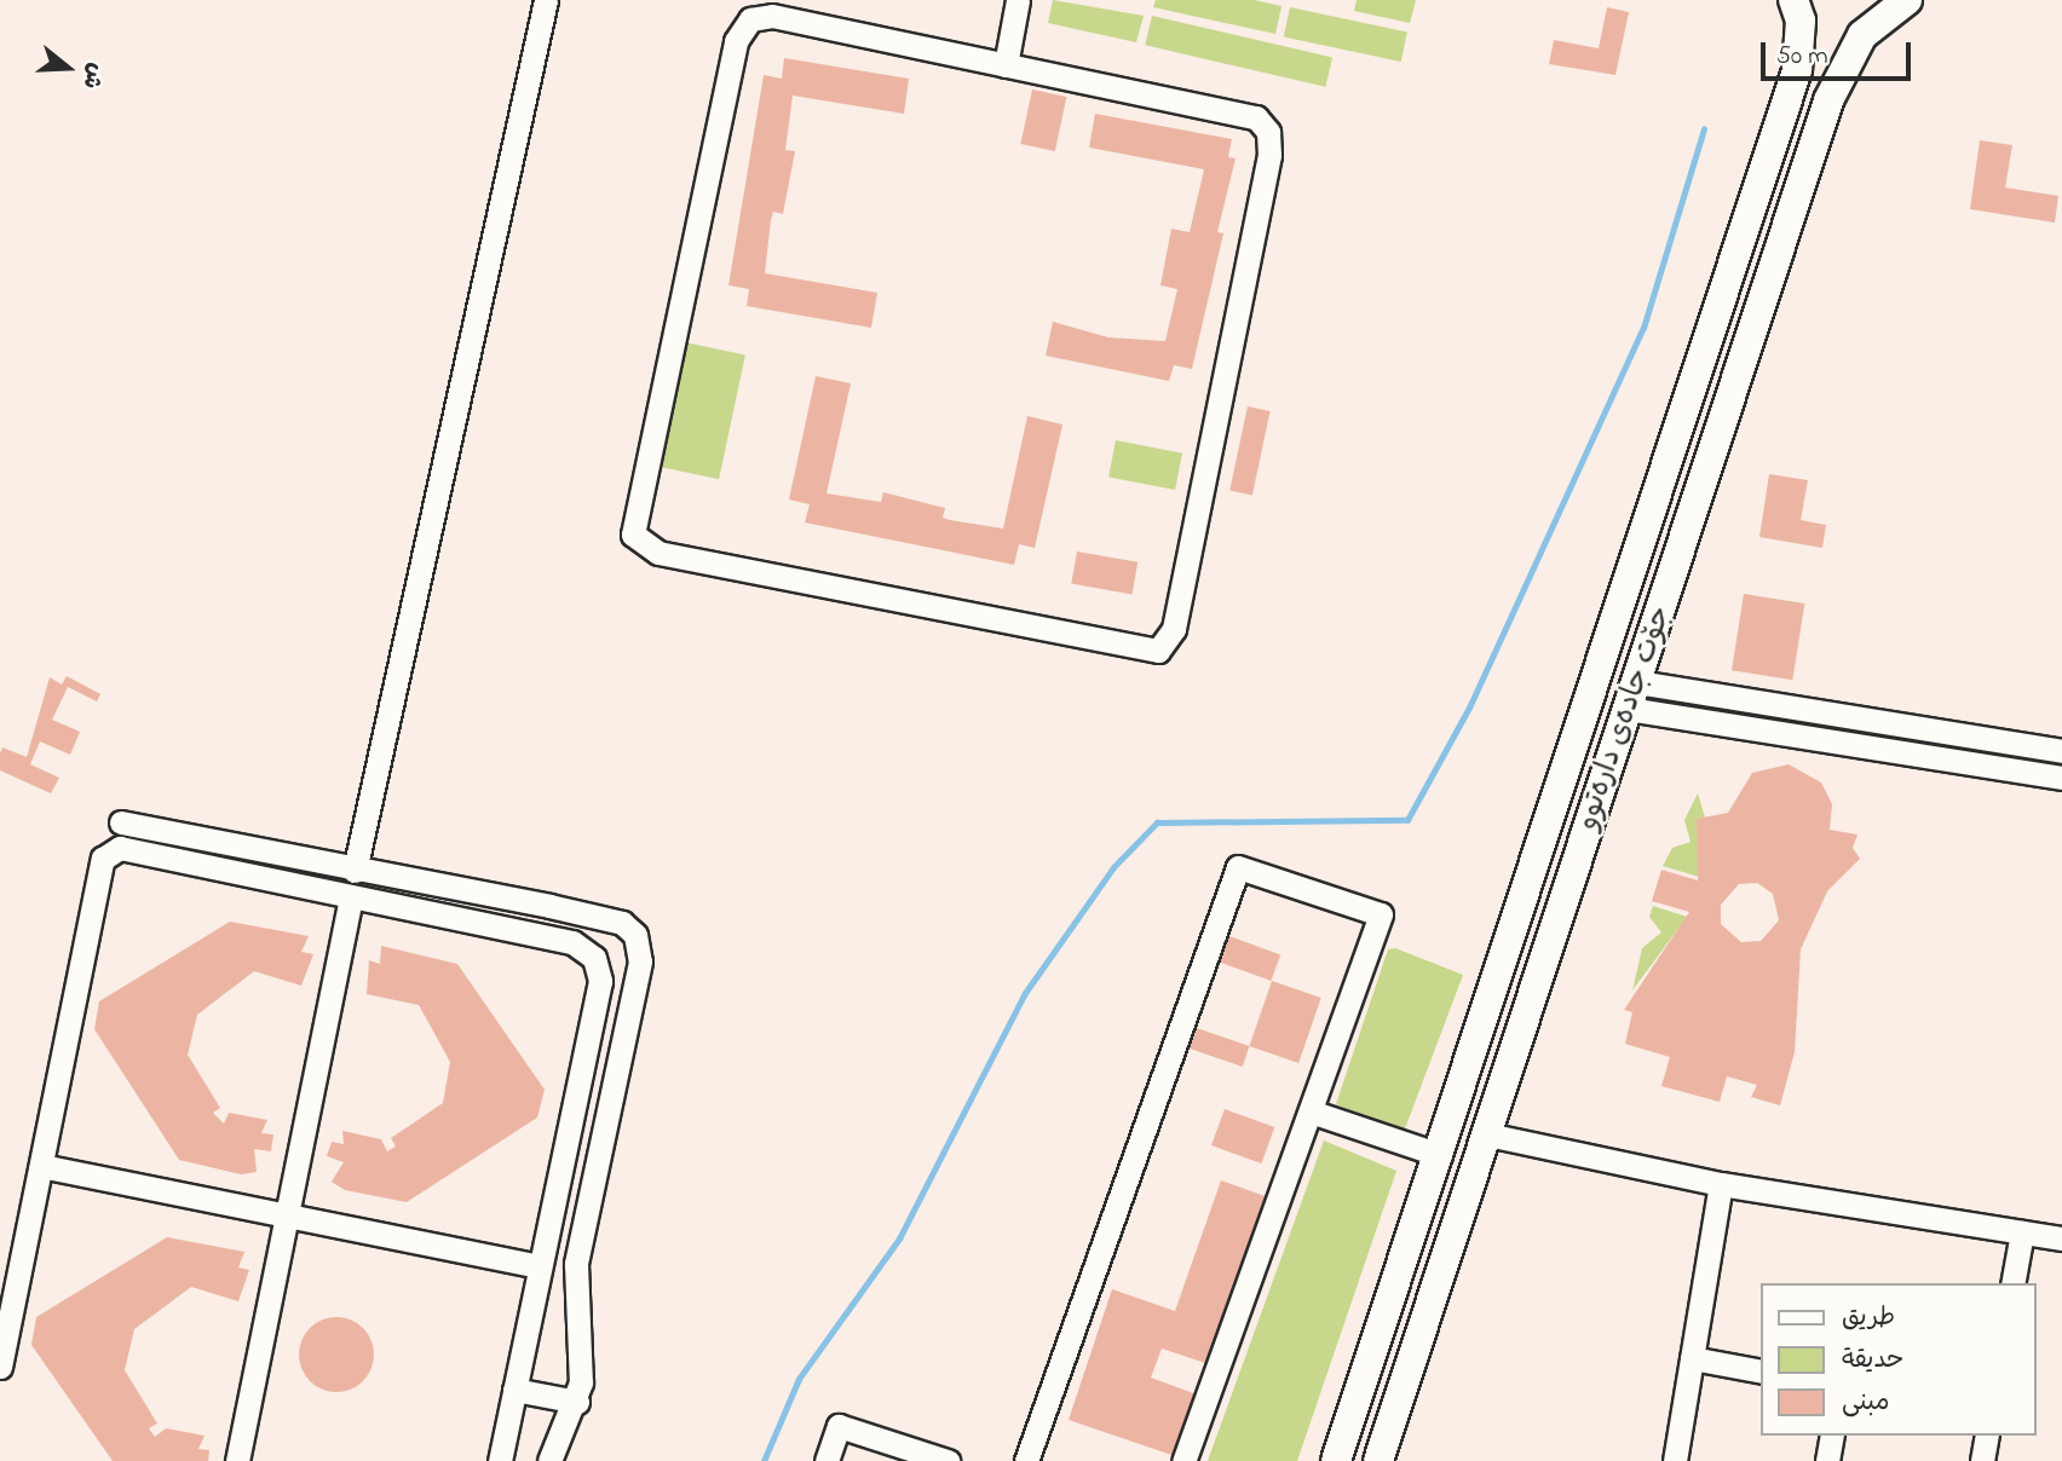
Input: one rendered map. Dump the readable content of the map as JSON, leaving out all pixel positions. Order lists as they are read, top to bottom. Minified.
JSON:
{"streets":{"main road":["جۆت جادەی دارەتوو"]},"legend":["طريق","حديقة","مبنى"],"scale_bar":"50 m","north":"right"}
